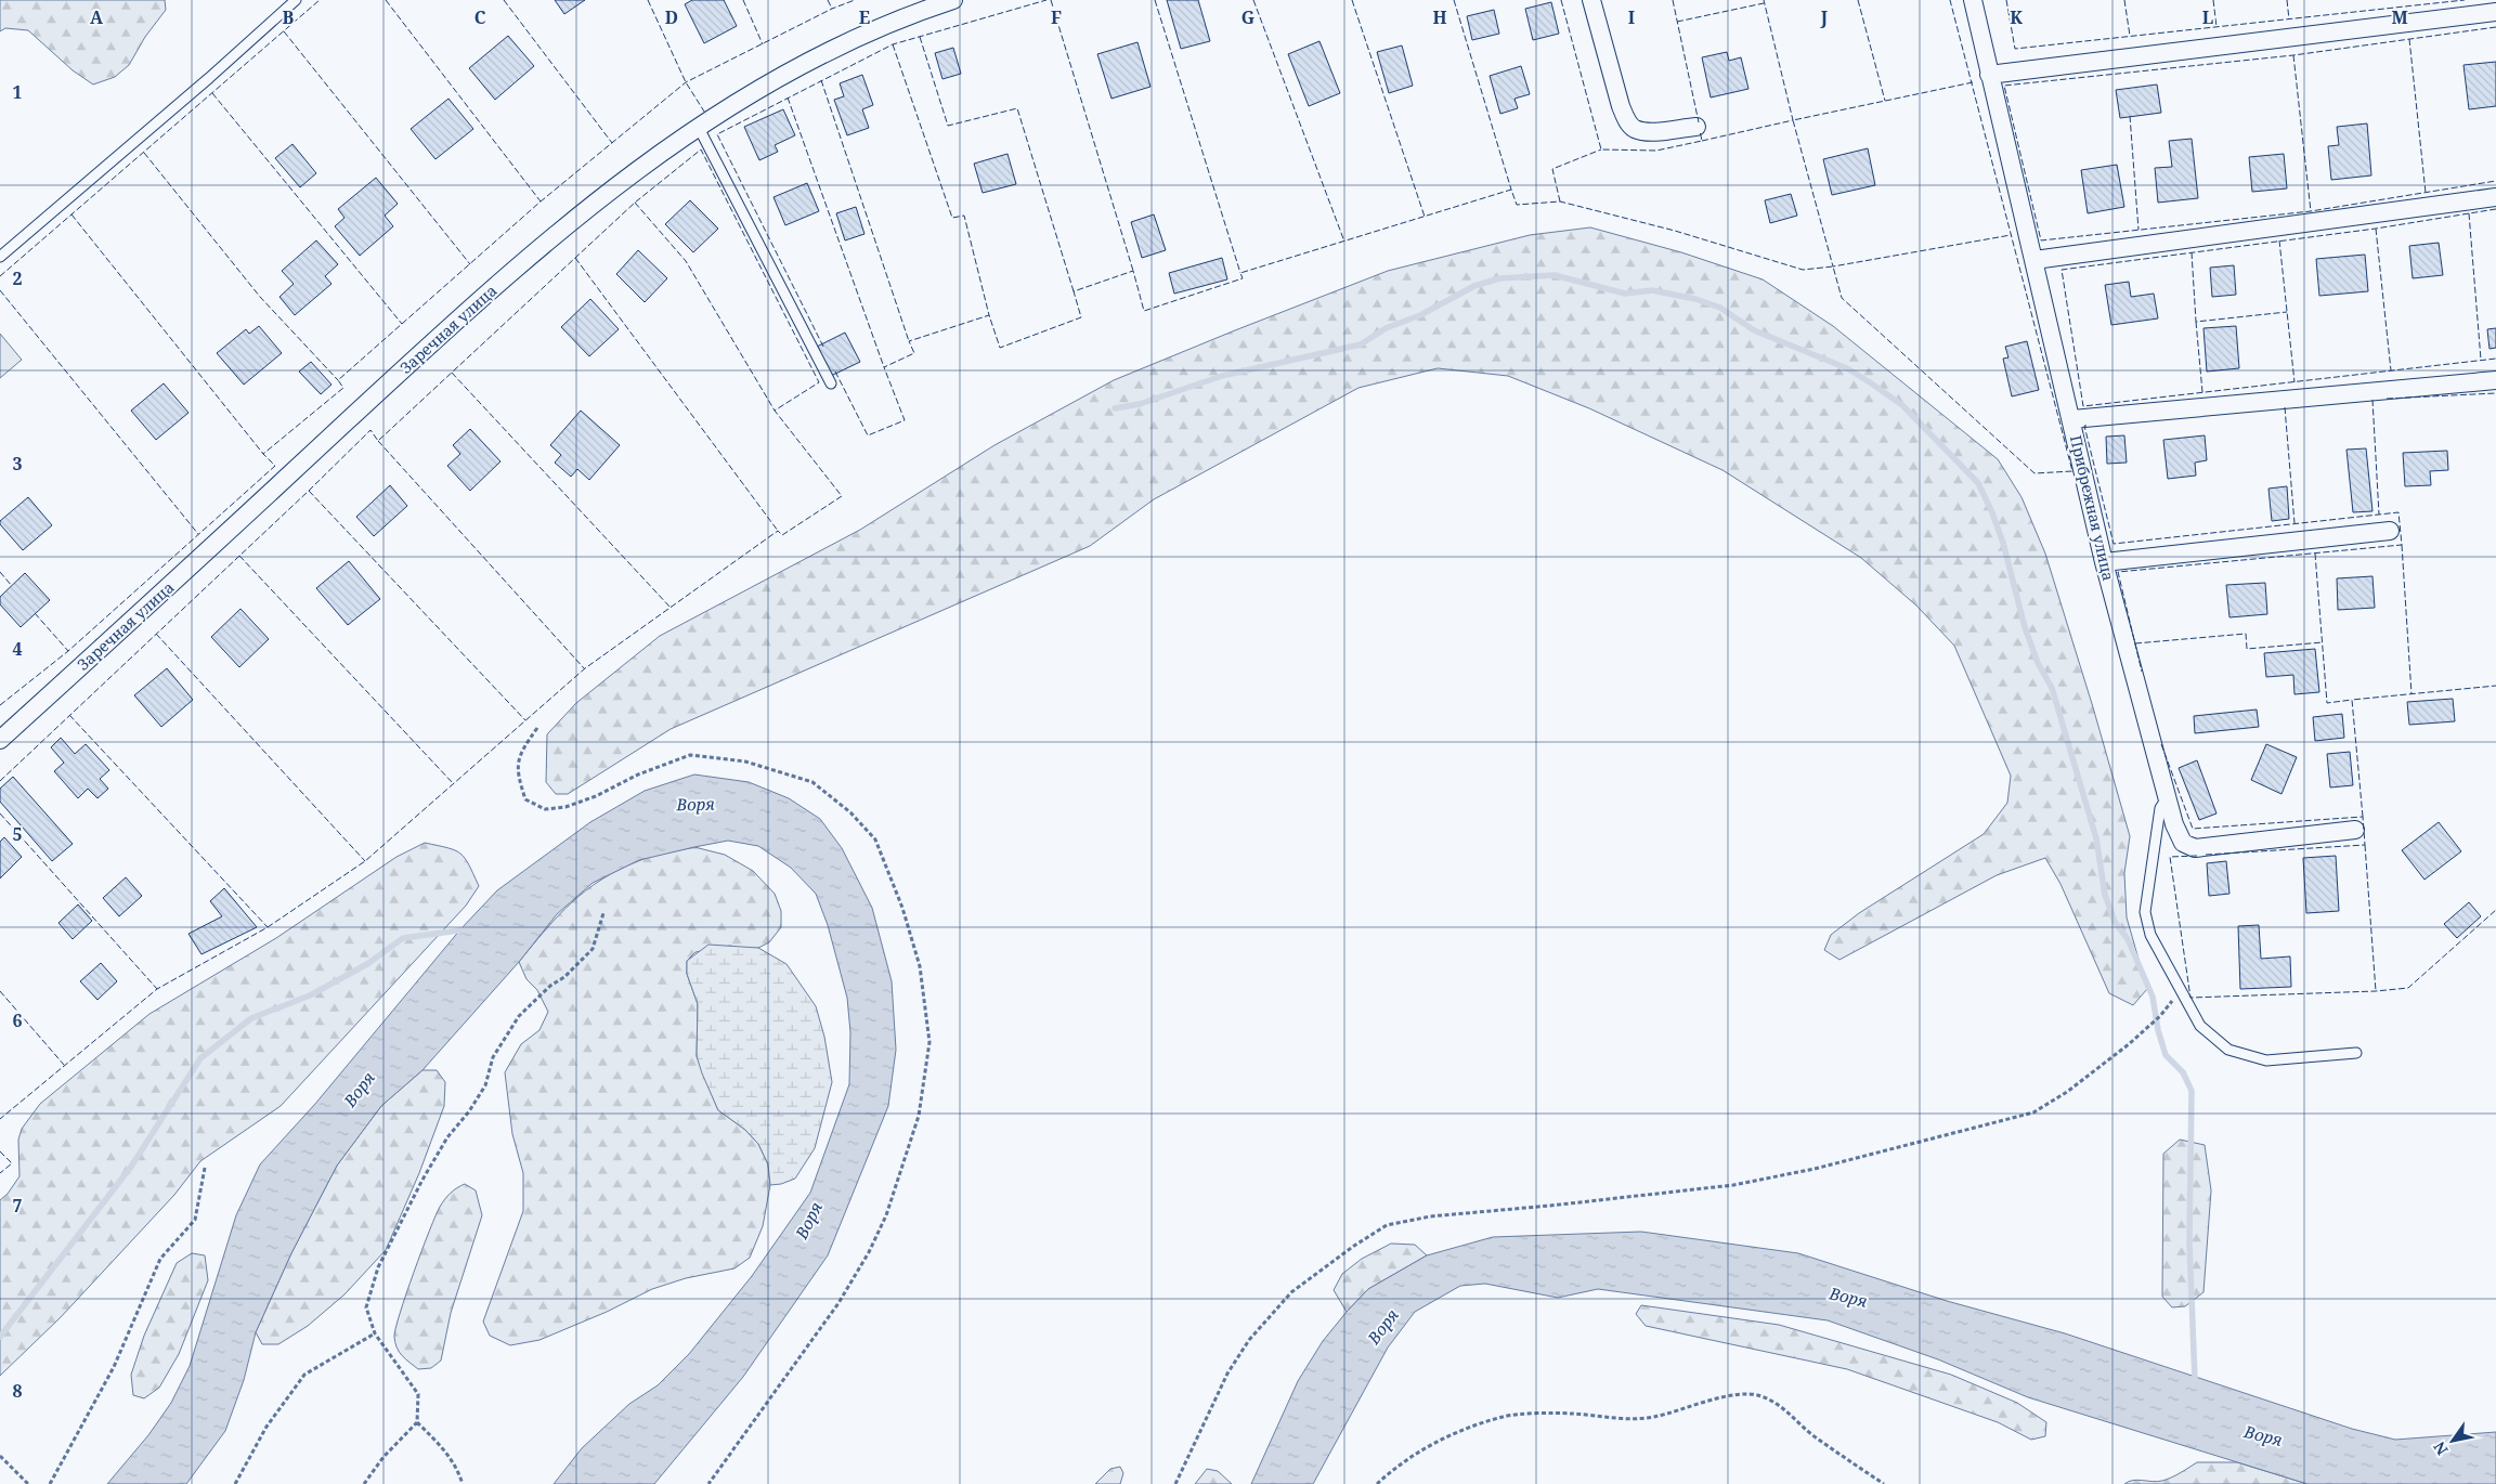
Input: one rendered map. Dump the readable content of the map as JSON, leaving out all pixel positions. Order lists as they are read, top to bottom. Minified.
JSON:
{"streets":{"street":["Заречная улица","Прибрежная улица"]},"water":["Воря"],"north":"bottom left","grid":{"columns":["A","B","C","D","E","F","G","H","I","J","K","L","M"],"rows":["1","2","3","4","5","6","7","8"]}}
